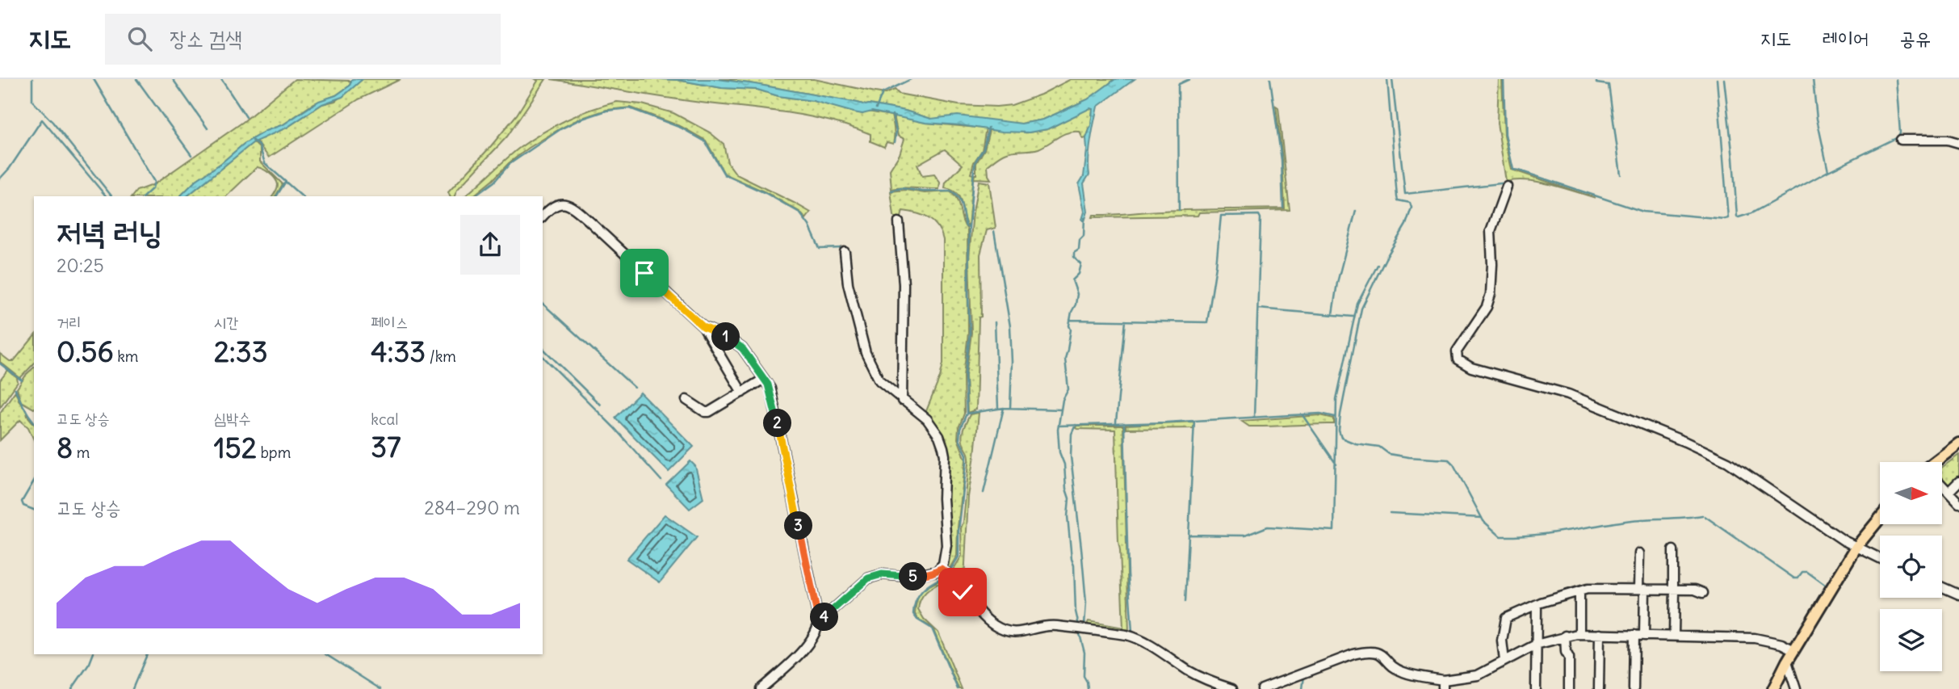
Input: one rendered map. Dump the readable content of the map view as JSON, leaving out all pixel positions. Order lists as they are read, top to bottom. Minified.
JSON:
{"north":"right","page":{"header":"지도","search":"장소 검색","nav":["지도","레이어","공유"],"heading":["저녁 러닝","20:25"],"stats":[["거리","0.56 km"],["시간","2:33"],["페이스","4:33 /km"],["고도 상승","8 m"],["심박수","152 bpm"],["kcal","37"]],"pins":["1","2","3","5","4"],"chart":["고도 상승","284–290 m"]}}
